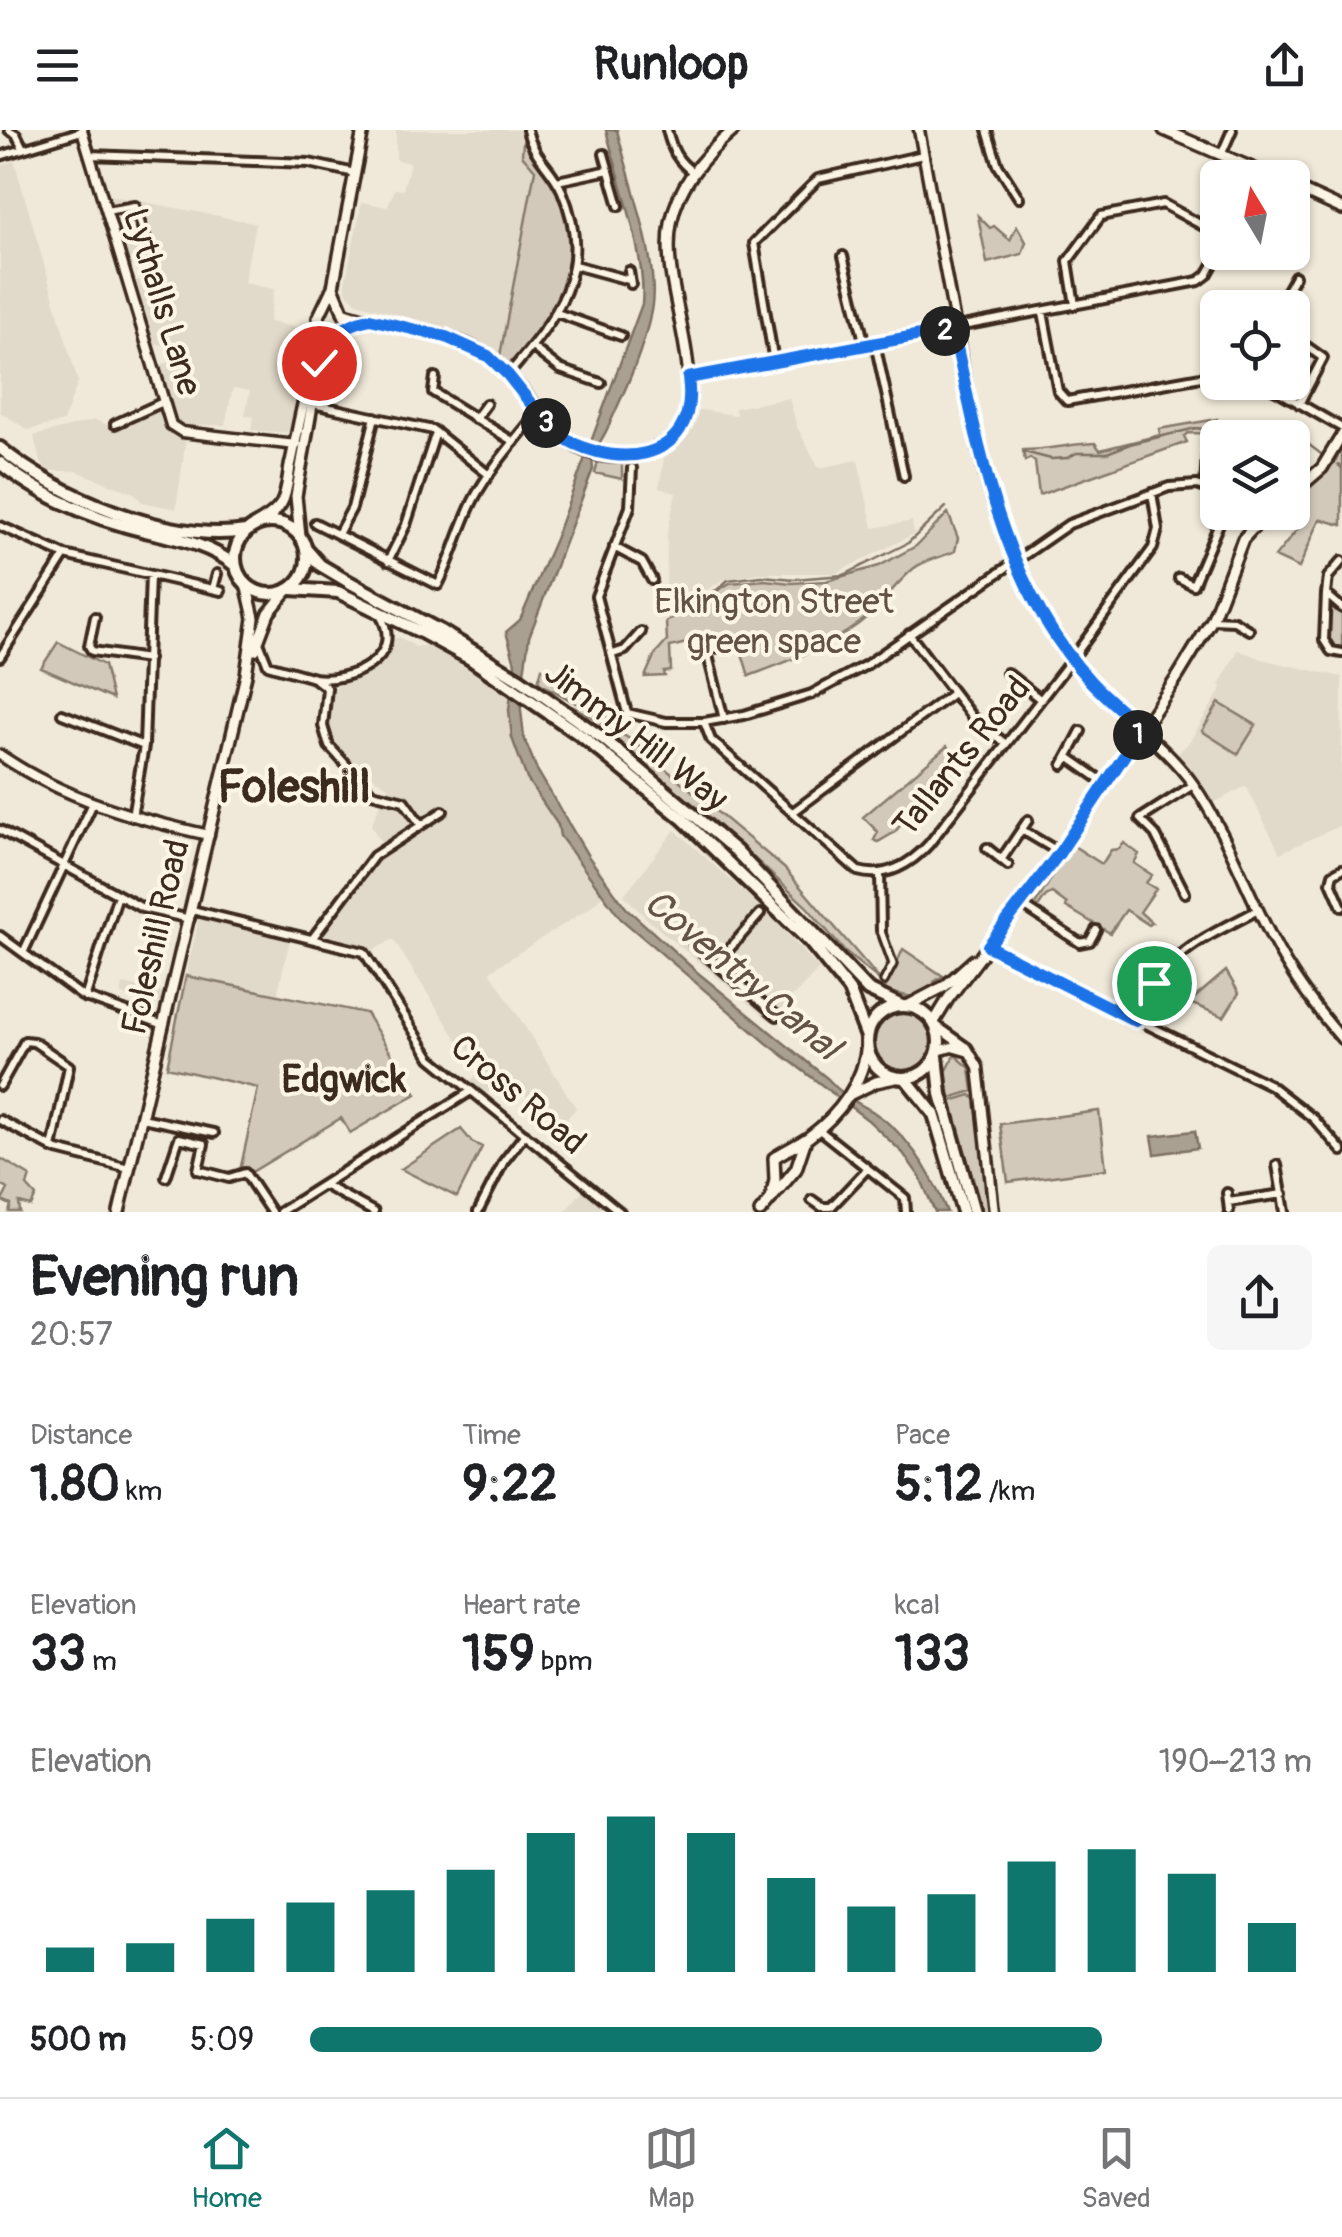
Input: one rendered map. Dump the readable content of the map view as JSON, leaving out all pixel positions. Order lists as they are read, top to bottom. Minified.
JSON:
{"streets":{"highway":["Jimmy Hill Way"],"main road":["Foleshill Road"],"street":["Lythalls Lane","Tallants Road","Cross Road"]},"crossings":[["Jimmy Hill Way","Foleshill Road"],["Foleshill Road","Cross Road"]],"districts":["Foleshill","Edgwick"],"water":["Coventry Canal"],"parks":["Elkington Street green space"],"north":"top","page":{"header":"Runloop","pins":["2","3","1"],"heading":["Evening run","20:57"],"stats":[["Distance","1.80 km"],["Time","9:22"],["Pace","5:12 /km"],["Elevation","33 m"],["Heart rate","159 bpm"],["kcal","133"]],"chart":["Elevation","190–213 m"],"list":[{"name":"500 m","note":"5:09"}],"tabs":["Home","Map","Saved"]}}
